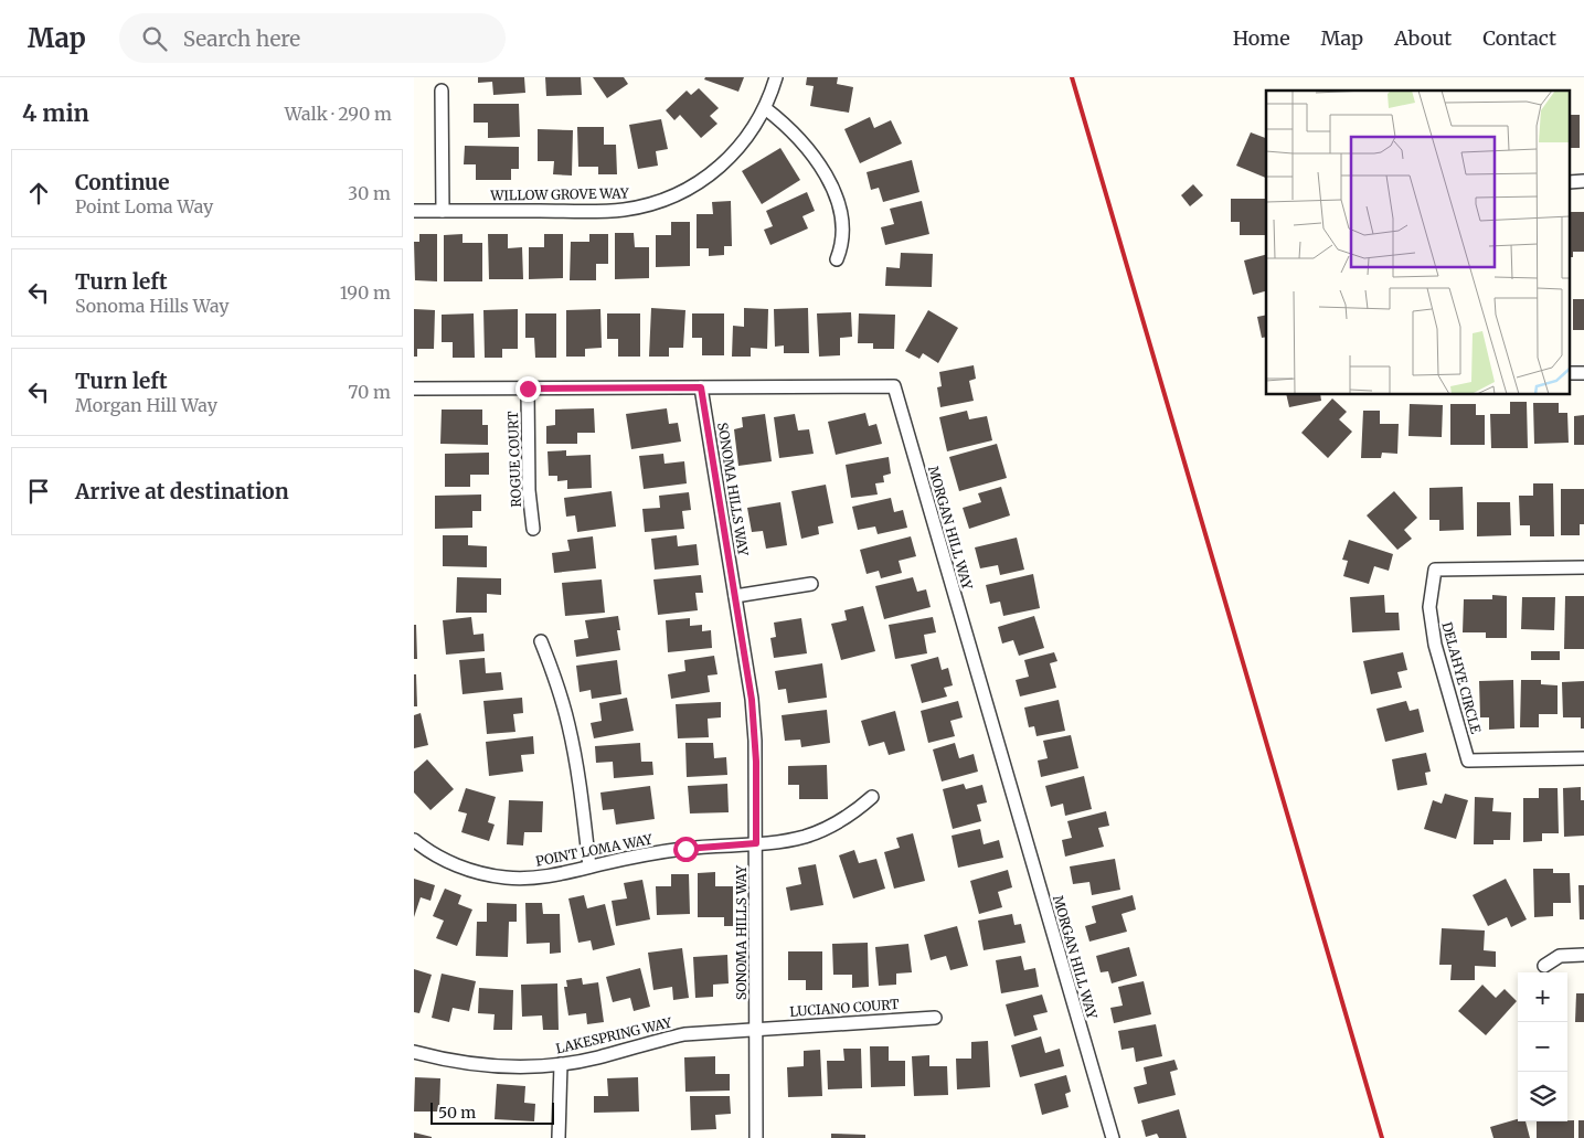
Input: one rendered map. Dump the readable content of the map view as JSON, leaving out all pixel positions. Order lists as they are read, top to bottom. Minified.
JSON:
{"streets":{"street":["WILLOW GROVE WAY","ROGUE COURT","SONOMA HILLS WAY","MORGAN HILL WAY","DELAHYE CIRCLE","POINT LOMA WAY","LUCIANO COURT","LAKESPRING WAY"]},"crossings":[["ROGUE COURT","MORGAN HILL WAY"],["SONOMA HILLS WAY","MORGAN HILL WAY"],["SONOMA HILLS WAY","POINT LOMA WAY"],["SONOMA HILLS WAY","LUCIANO COURT"],["SONOMA HILLS WAY","LAKESPRING WAY"],["LUCIANO COURT","LAKESPRING WAY"]],"scale_bar":"50 m","page":{"header":"Map","search":"Search here","nav":["Home","Map","About","Contact"],"heading":["4 min","Walk · 290 m"],"list":[["Continue","Point Loma Way","30 m"],["Turn left","Sonoma Hills Way","190 m"],["Turn left","Morgan Hill Way","70 m"],"Arrive at destination"],"map_buttons":["+","−"],"scale":"50 m"}}
